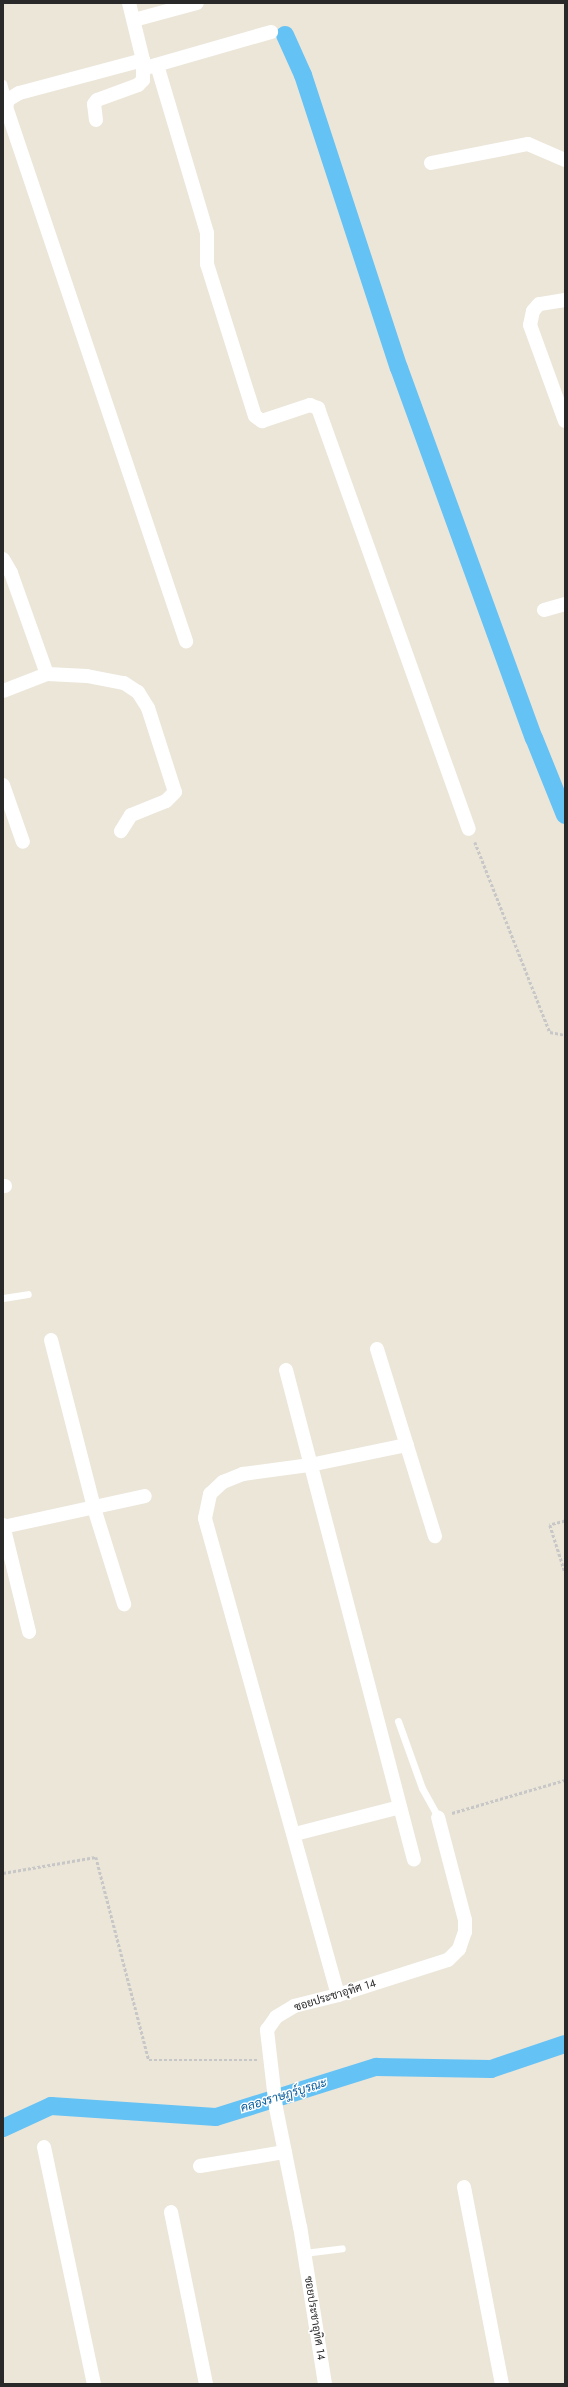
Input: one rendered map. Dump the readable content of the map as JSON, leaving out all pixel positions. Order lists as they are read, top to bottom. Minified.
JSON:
{"streets":{"street":["ซอยประชาอุทิศ 14"]},"water":["คลองราษฎร์บูรณะ"]}
